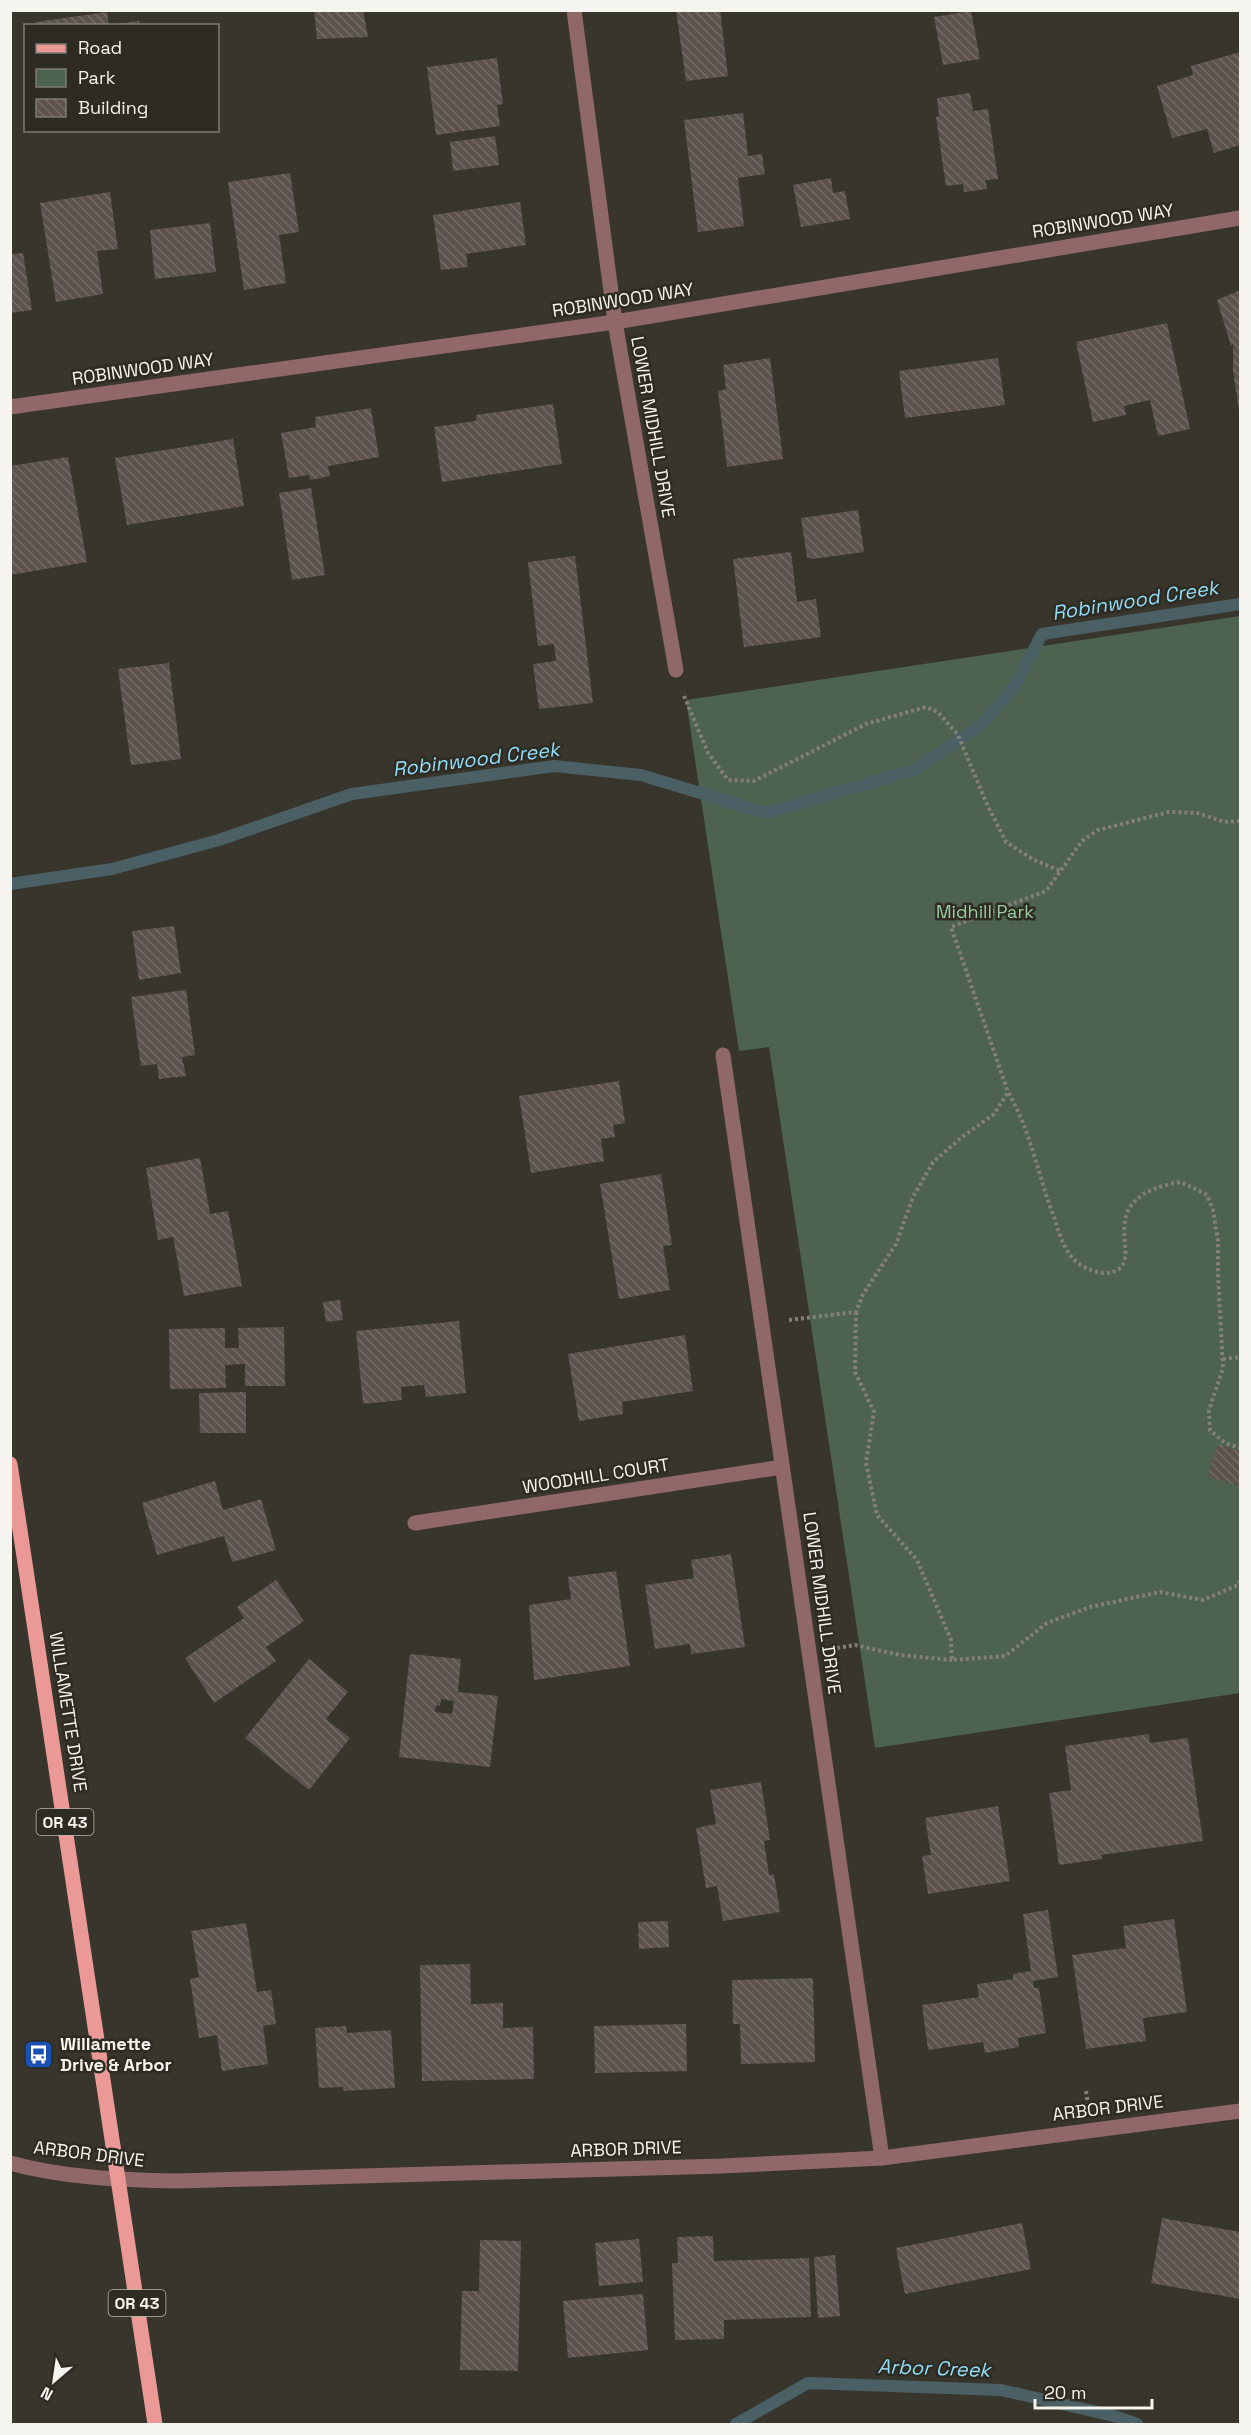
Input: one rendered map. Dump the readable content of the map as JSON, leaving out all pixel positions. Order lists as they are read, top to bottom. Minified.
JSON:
{"streets":{"main road":["WILLAMETTE DRIVE","OR 43"],"street":["ROBINWOOD WAY","LOWER MIDHILL DRIVE","WOODHILL COURT","ARBOR DRIVE"]},"crossings":[["ROBINWOOD WAY","LOWER MIDHILL DRIVE"],["LOWER MIDHILL DRIVE","WOODHILL COURT"],["LOWER MIDHILL DRIVE","ARBOR DRIVE"],["WILLAMETTE DRIVE","OR 43"],["WILLAMETTE DRIVE","ARBOR DRIVE"],["OR 43","ARBOR DRIVE"]],"water":["Robinwood Creek","Arbor Creek"],"parks":["Midhill Park"],"places":{"bus stop":["Willamette Drive & Arbor"]},"legend":["Road","Park","Building"],"scale_bar":"20 m","north":"bottom left"}
